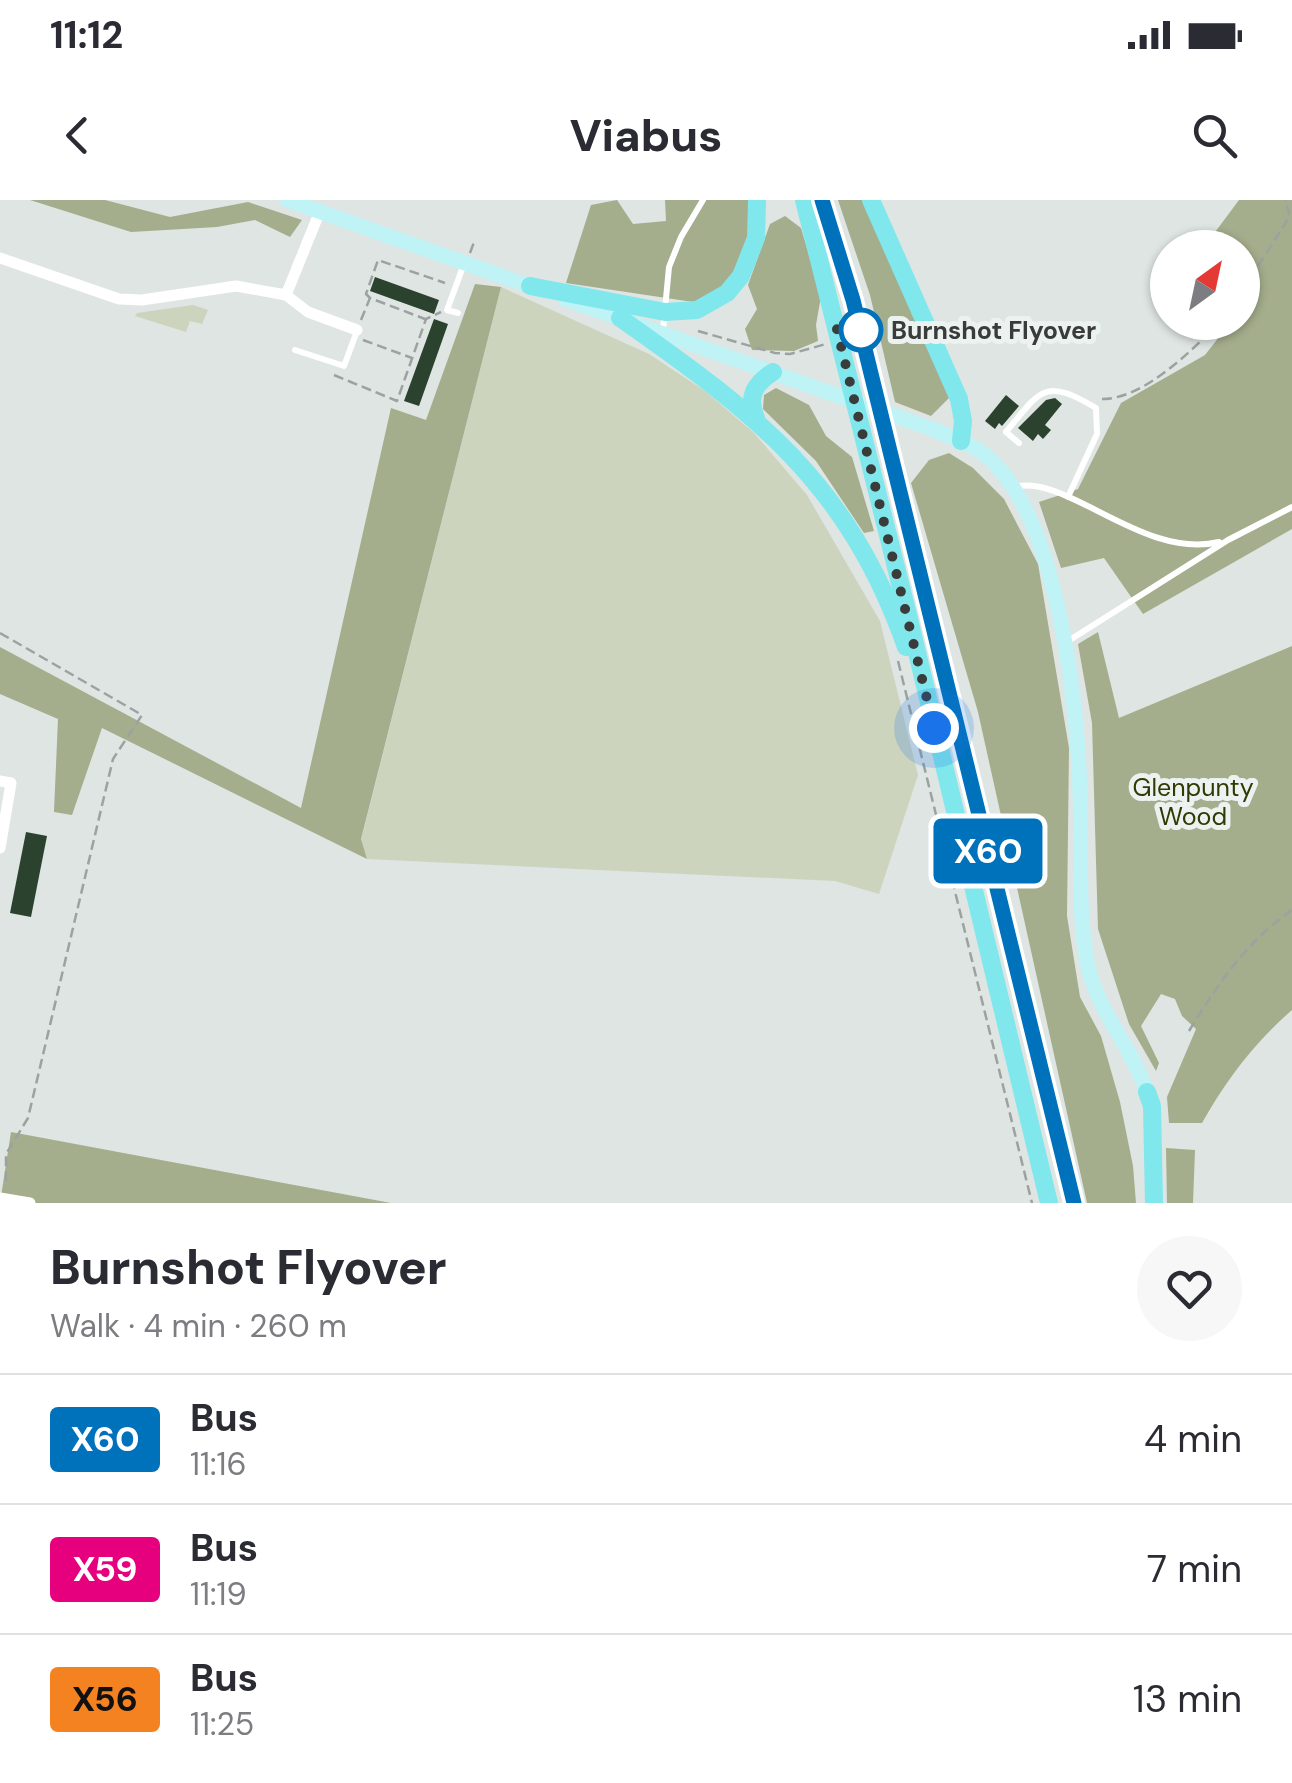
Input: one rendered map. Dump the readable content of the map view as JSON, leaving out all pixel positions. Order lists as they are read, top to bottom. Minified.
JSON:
{"parks":["Glenpunty Wood"],"places":["Burnshot Flyover"],"lines":["bus line X60"],"north":"top right","page":{"status":"11:12","header":"Viabus","on_map":"X60","heading":["Burnshot Flyover","Walk · 4 min · 260 m"],"list":[{"mark":"X60","name":"Bus","note":"11:16","value":"4 min"},{"mark":"X59","name":"Bus","note":"11:19","value":"7 min"},{"mark":"X56","name":"Bus","note":"11:25","value":"13 min"}]}}
